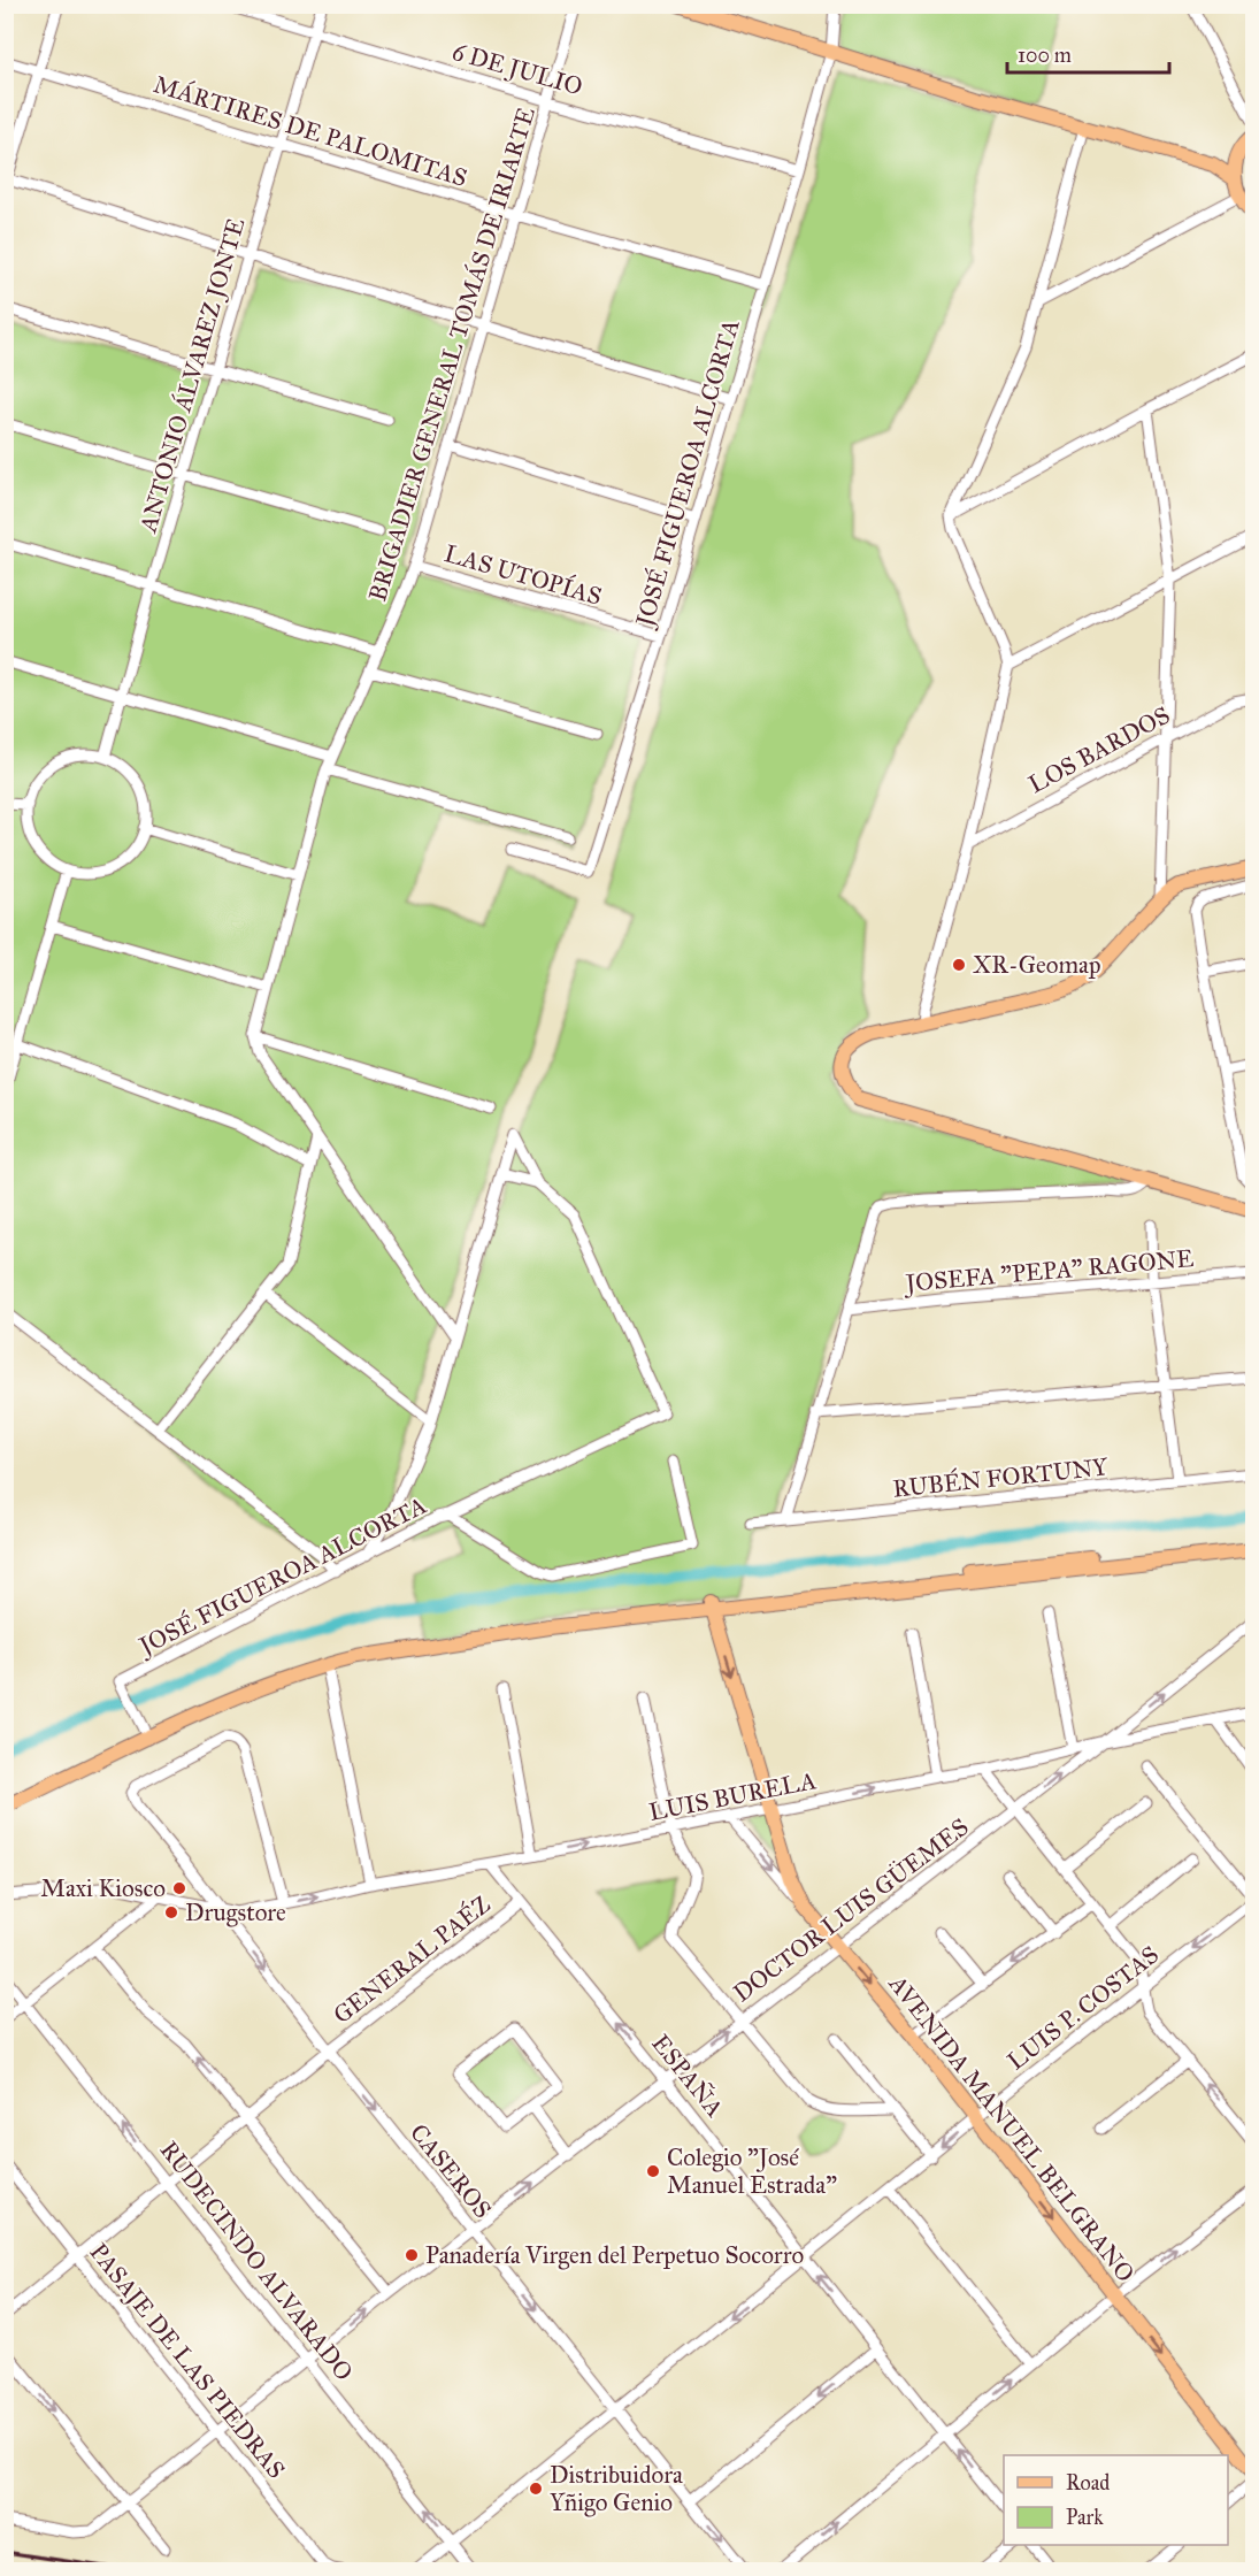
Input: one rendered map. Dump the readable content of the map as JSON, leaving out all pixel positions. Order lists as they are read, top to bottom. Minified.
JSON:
{"streets":{"main road":["AVENIDA MANUEL BELGRANO"],"street":["6 DE JULIO","MÁRTIRES DE PALOMITAS","BRIGADIER GENERAL TOMÁS DE IRIARTE","ANTONIO ÁLVAREZ JONTE","JOSÉ FIGUEROA ALCORTA","LAS UTOPÍAS","LOS BARDOS","JOSEFA \"PEPA\" RAGONE","RUBÉN FORTUNY","LUIS BURELA","DOCTOR LUIS GÜEMES","GENERAL PAÉZ","LUIS P. COSTAS","ESPAÑA","CASEROS","RUDECINDO ALVARADO","PASAJE DE LAS PIEDRAS"]},"crossings":[["6 DE JULIO","BRIGADIER GENERAL TOMÁS DE IRIARTE"],["6 DE JULIO","ANTONIO ÁLVAREZ JONTE"],["6 DE JULIO","JOSÉ FIGUEROA ALCORTA"],["MÁRTIRES DE PALOMITAS","BRIGADIER GENERAL TOMÁS DE IRIARTE"],["MÁRTIRES DE PALOMITAS","ANTONIO ÁLVAREZ JONTE"],["MÁRTIRES DE PALOMITAS","JOSÉ FIGUEROA ALCORTA"],["BRIGADIER GENERAL TOMÁS DE IRIARTE","LAS UTOPÍAS"],["JOSÉ FIGUEROA ALCORTA","LAS UTOPÍAS"],["LUIS BURELA","DOCTOR LUIS GÜEMES"],["LUIS BURELA","ESPAÑA"],["LUIS BURELA","AVENIDA MANUEL BELGRANO"],["LUIS BURELA","CASEROS"],["DOCTOR LUIS GÜEMES","ESPAÑA"],["DOCTOR LUIS GÜEMES","AVENIDA MANUEL BELGRANO"],["DOCTOR LUIS GÜEMES","CASEROS"],["DOCTOR LUIS GÜEMES","RUDECINDO ALVARADO"],["DOCTOR LUIS GÜEMES","PASAJE DE LAS PIEDRAS"],["GENERAL PAÉZ","ESPAÑA"],["GENERAL PAÉZ","CASEROS"],["GENERAL PAÉZ","RUDECINDO ALVARADO"],["GENERAL PAÉZ","PASAJE DE LAS PIEDRAS"],["LUIS P. COSTAS","ESPAÑA"],["LUIS P. COSTAS","AVENIDA MANUEL BELGRANO"],["LUIS P. COSTAS","CASEROS"],["LUIS P. COSTAS","RUDECINDO ALVARADO"]],"one_way":["DOCTOR LUIS GÜEMES","LUIS P. COSTAS","ESPAÑA","AVENIDA MANUEL BELGRANO","CASEROS","RUDECINDO ALVARADO"],"places":["XR-Geomap","Maxi Kiosco","Drugstore","Colegio \"José Manuel Estrada\"","Panadería Virgen del Perpetuo Socorro","Distribuidora Yñigo Genio"],"legend":["Road","Park"],"scale_bar":"100 m"}
